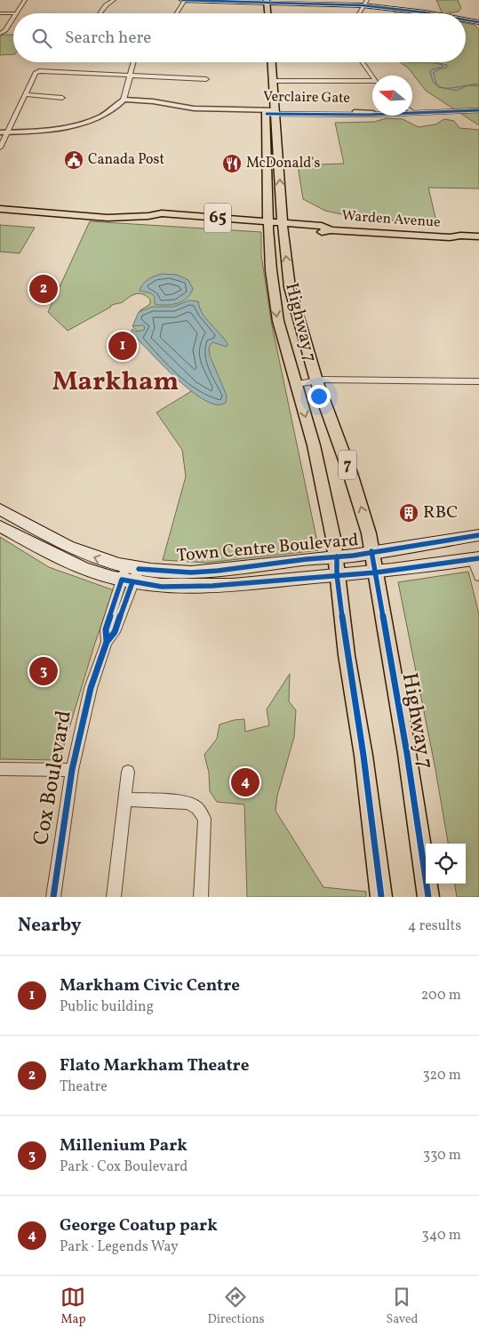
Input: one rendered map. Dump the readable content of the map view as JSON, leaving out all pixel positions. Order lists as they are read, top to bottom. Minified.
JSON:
{"streets":{"main road":["Verclaire Gate","65","Warden Avenue","Highway 7","7","Town Centre Boulevard"],"street":["Cox Boulevard"]},"crossings":[["Verclaire Gate","Highway 7"],["Warden Avenue","Highway 7"],["Highway 7","Town Centre Boulevard"],["Town Centre Boulevard","Cox Boulevard"]],"districts":["Markham"],"places":{"public building":["Canada Post"],"restaurant":["McDonald's"],"building":["RBC"]},"north":"left","page":{"search":"Search here","pins":["2","1","3","4"],"heading":["Nearby","4 results"],"list":[{"mark":"1","name":"Markham Civic Centre","note":"Public building","value":"200 m"},{"mark":"2","name":"Flato Markham Theatre","note":"Theatre","value":"320 m"},{"mark":"3","name":"Millenium Park","note":"Park · Cox Boulevard","value":"330 m"},{"mark":"4","name":"George Coatup park","note":"Park · Legends Way","value":"340 m"}],"nav":["Map","Directions","Saved"]}}
